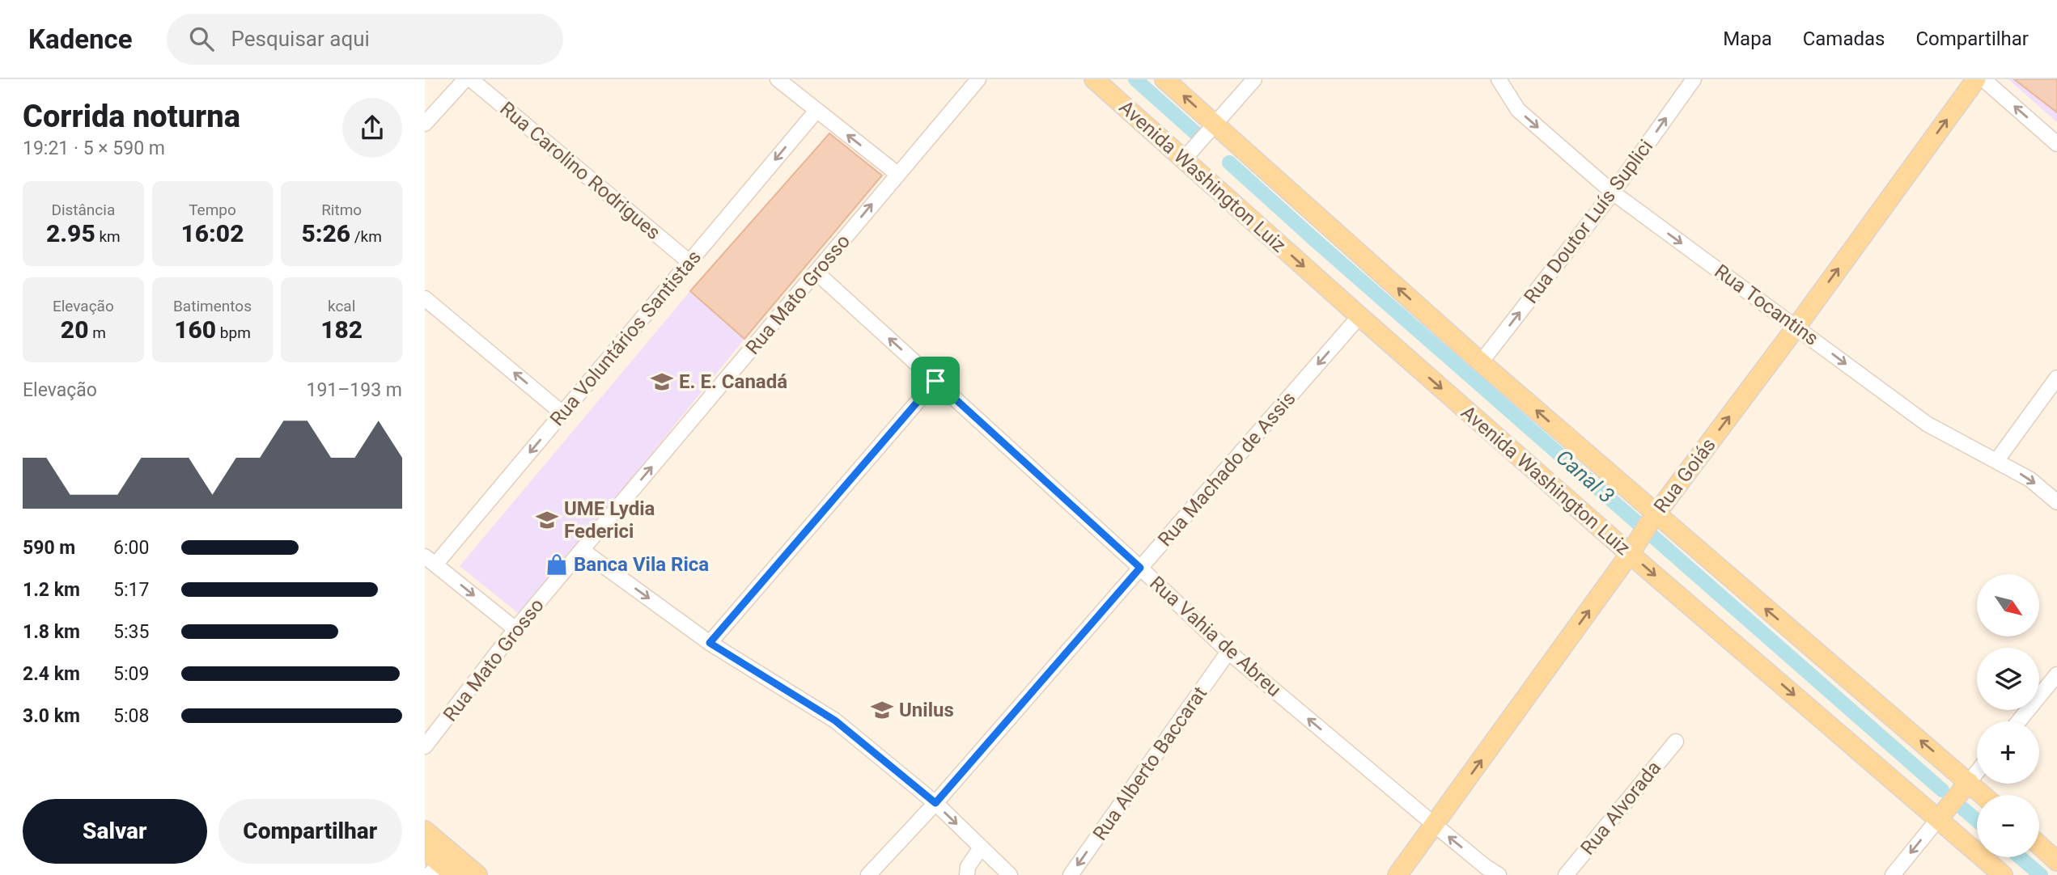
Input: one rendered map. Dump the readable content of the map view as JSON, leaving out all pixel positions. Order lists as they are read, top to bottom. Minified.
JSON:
{"streets":{"main road":["Avenida Washington Luiz","Rua Goiás"],"street":["Rua Carolino Rodrigues","Rua Doutor Luís Suplici","Rua Mato Grosso","Rua Tocantins","Rua Voluntários Santistas","Rua Machado de Assis","Rua Vahia de Abreu","Rua Alberto Baccarat","Rua Alvorada"]},"crossings":[["Rua Carolino Rodrigues","Rua Voluntários Santistas"],["Avenida Washington Luiz","Rua Machado de Assis"],["Avenida Washington Luiz","Rua Goiás"],["Rua Doutor Luís Suplici","Rua Tocantins"],["Rua Mato Grosso","Rua Vahia de Abreu"],["Rua Tocantins","Rua Goiás"],["Rua Machado de Assis","Rua Vahia de Abreu"],["Rua Goiás","Rua Vahia de Abreu"],["Rua Vahia de Abreu","Rua Alberto Baccarat"]],"one_way":["Rua Doutor Luís Suplici","Rua Mato Grosso","Rua Tocantins","Rua Voluntários Santistas","Rua Machado de Assis","Rua Goiás","Rua Vahia de Abreu","Rua Alberto Baccarat"],"water":["Canal 3"],"places":{"school or university":["E. E. Canadá","UME Lydia Federici","Unilus"],"shop":["Banca Vila Rica"]},"north":"bottom right","page":{"header":"Kadence","search":"Pesquisar aqui","nav":["Mapa","Camadas","Compartilhar"],"heading":["Corrida noturna","19:21 · 5 × 590 m"],"stats":[["Distância","2.95 km"],["Tempo","16:02"],["Ritmo","5:26 /km"],["Elevação","20 m"],["Batimentos","160 bpm"],["kcal","182"]],"chart":["Elevação","191–193 m"],"list":[{"name":"590 m","note":"6:00"},{"name":"1.2 km","note":"5:17"},{"name":"1.8 km","note":"5:35"},{"name":"2.4 km","note":"5:09"},{"name":"3.0 km","note":"5:08"}],"map_buttons":["+","−"],"buttons":["Salvar","Compartilhar"]}}
